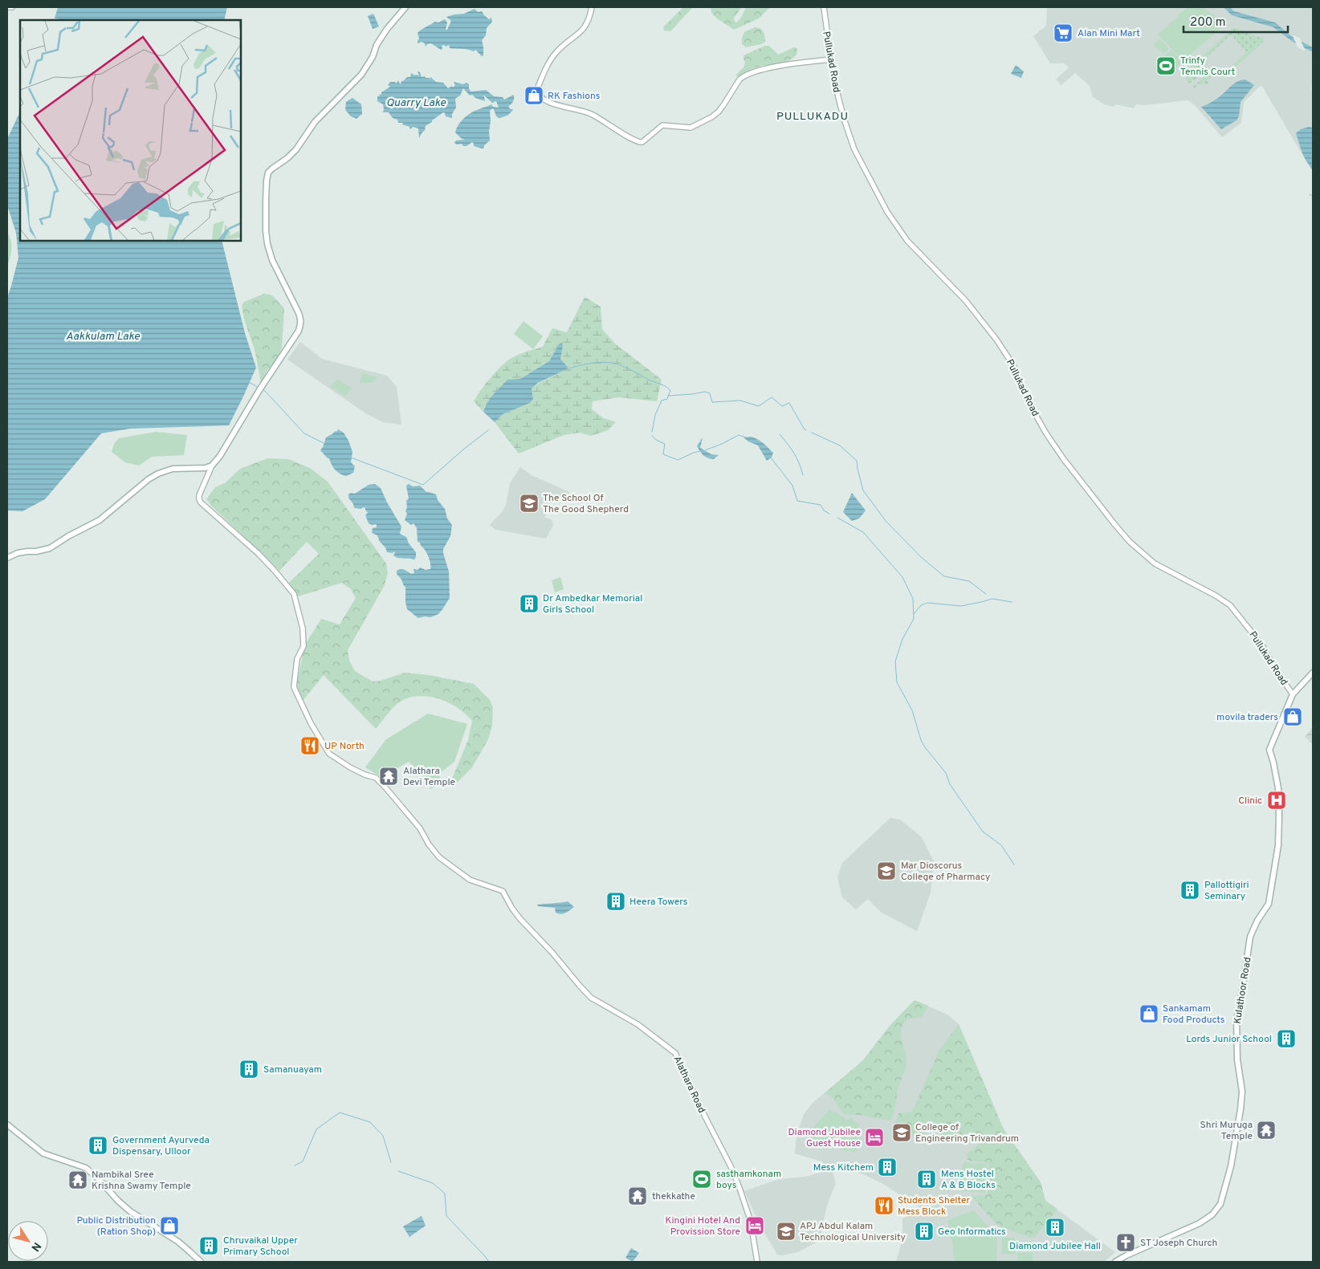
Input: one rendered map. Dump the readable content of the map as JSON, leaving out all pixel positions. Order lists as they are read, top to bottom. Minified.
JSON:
{"streets":{"main road":["Kulathoor Road"],"street":["Pullukad Road","Alathara Road"]},"crossings":[["Pullukad Road","Kulathoor Road"]],"districts":["PULLUKADU"],"water":["Quarry Lake","Aakkulam Lake"],"places":{"supermarket":["Alan Mini Mart"],"sports":["Trinfy Tennis Court","sasthamkonam boys"],"shop":["RK Fashions","movila traders","Sankamam Food Products","Public Distribution (Ration Shop)"],"school or university":["The School Of The Good Shepherd","Mar Dioscorus College of Pharmacy","College of Engineering Trivandrum","APJ Abdul Kalam Technological University"],"building":["Dr Ambedkar Memorial Girls School","Pallottigiri Seminary","Heera Towers","Lords Junior School","Samanuayam","Government Ayurveda Dispensary, Ulloor","Mess Kitchem","Mens Hostel A & B Blocks","Diamond Jubilee Hall","Geo Informatics","Chruvaikal Upper Primary School"],"restaurant":["UP North","Students Shelter Mess Block"],"temple":["Alathara Devi Temple","Shri Muruga Temple","Nambikal Sree Krishna Swamy Temple","thekkathe"],"hospital":["Clinic"],"hotel":["Diamond Jubilee Guest House","Kingini Hotel And Provission Store"],"church":["ST Joseph Church"]},"scale_bar":"200 m","north":"bottom right"}
